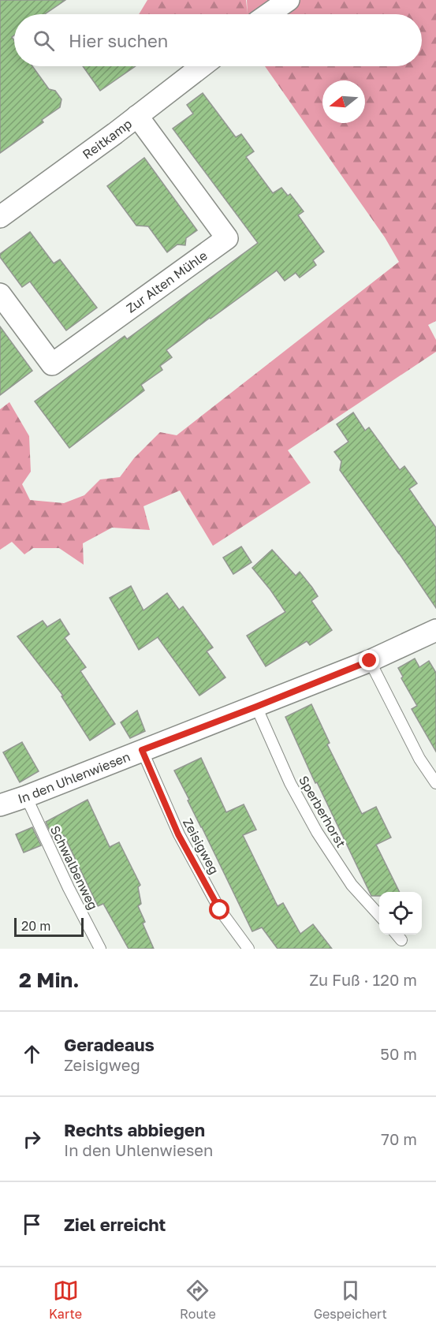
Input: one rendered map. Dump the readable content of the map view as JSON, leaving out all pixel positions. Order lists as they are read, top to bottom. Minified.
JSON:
{"streets":{"street":["Reitkamp","Zur Alten Mühle","In den Uhlenwiesen"],"lane":["Sperberhorst","Zeisigweg","Schwalbenweg"]},"crossings":[["Reitkamp","Zur Alten Mühle"],["In den Uhlenwiesen","Sperberhorst"],["In den Uhlenwiesen","Zeisigweg"],["In den Uhlenwiesen","Schwalbenweg"]],"scale_bar":"20 m","north":"left","page":{"search":"Hier suchen","scale":"20 m","heading":["2 Min.","Zu Fuß · 120 m"],"list":[["Geradeaus","Zeisigweg","50 m"],["Rechts abbiegen","In den Uhlenwiesen","70 m"],"Ziel erreicht"],"nav":["Karte","Route","Gespeichert"]}}
